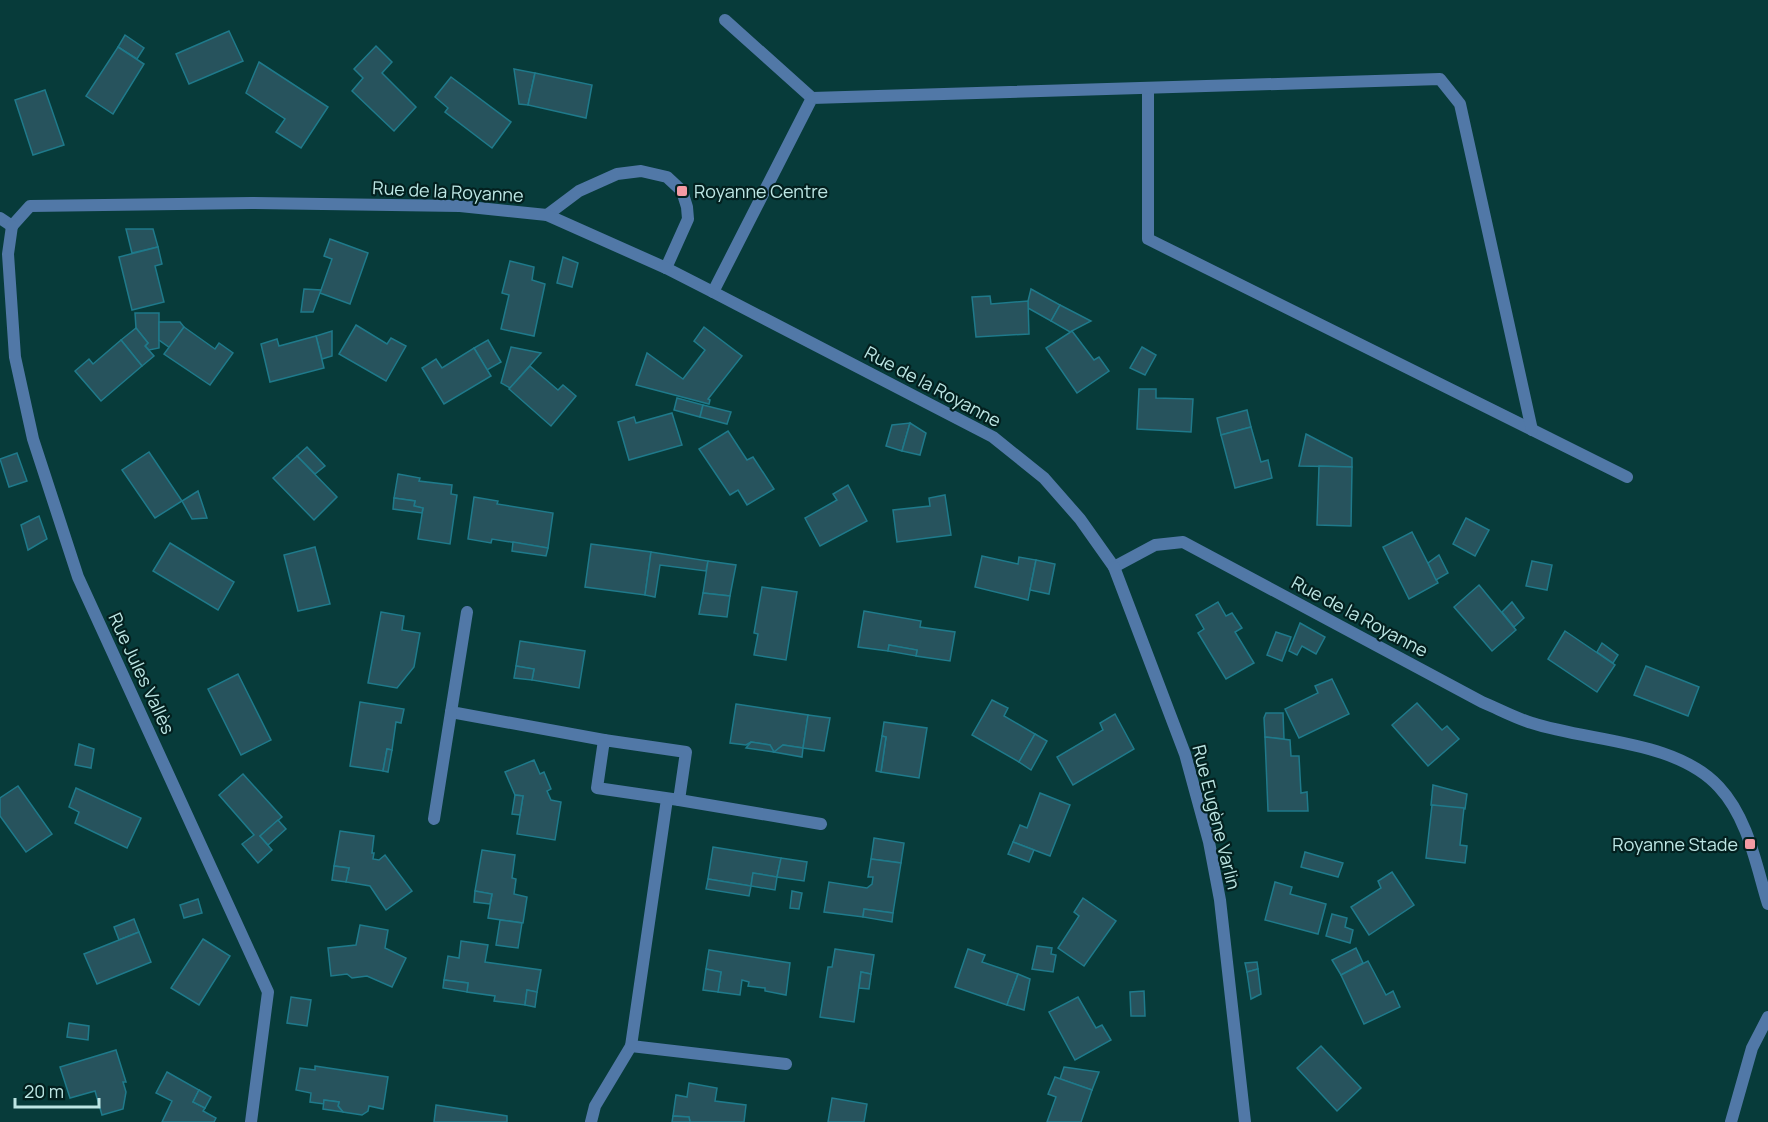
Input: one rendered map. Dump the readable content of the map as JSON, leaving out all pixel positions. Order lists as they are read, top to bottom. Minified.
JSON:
{"streets":{"street":["Rue de la Royanne","Rue Jules Vallès","Rue Eugène Varlin"]},"crossings":[["Rue de la Royanne","Rue Jules Vallès"],["Rue de la Royanne","Rue Eugène Varlin"]],"places":{"transit":["Royanne Centre","Royanne Stade"]},"scale_bar":"20 m"}
